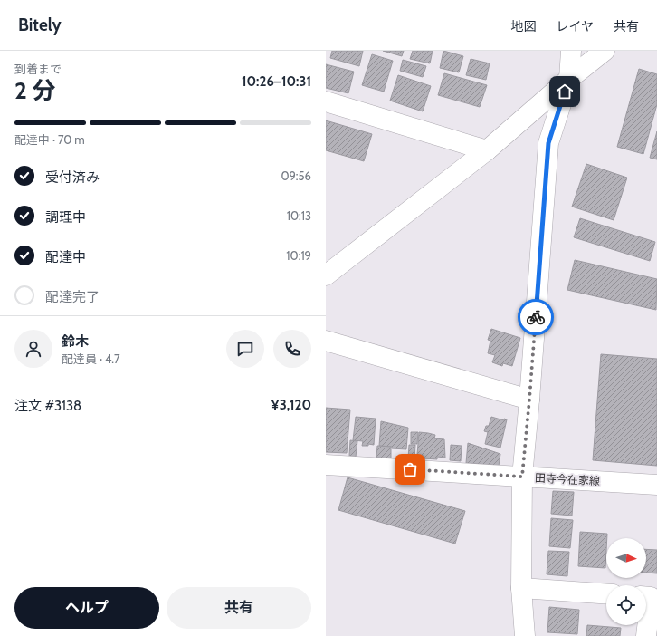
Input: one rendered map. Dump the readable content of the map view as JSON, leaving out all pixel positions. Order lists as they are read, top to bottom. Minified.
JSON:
{"streets":{"street":["田寺今在家線"]},"north":"right","page":{"header":"Bitely","nav":["地図","レイヤ","共有"],"heading":["2 分","到着まで","10:26–10:31"],"panel":["鈴木","配達員 · 4.7","注文 #3138","¥3,120"],"bar":"配達中 · 70 m","list":[["受付済み","09:56"],["調理中","10:13"],["配達中","10:19"],"配達完了"],"buttons":["ヘルプ","共有"]}}
